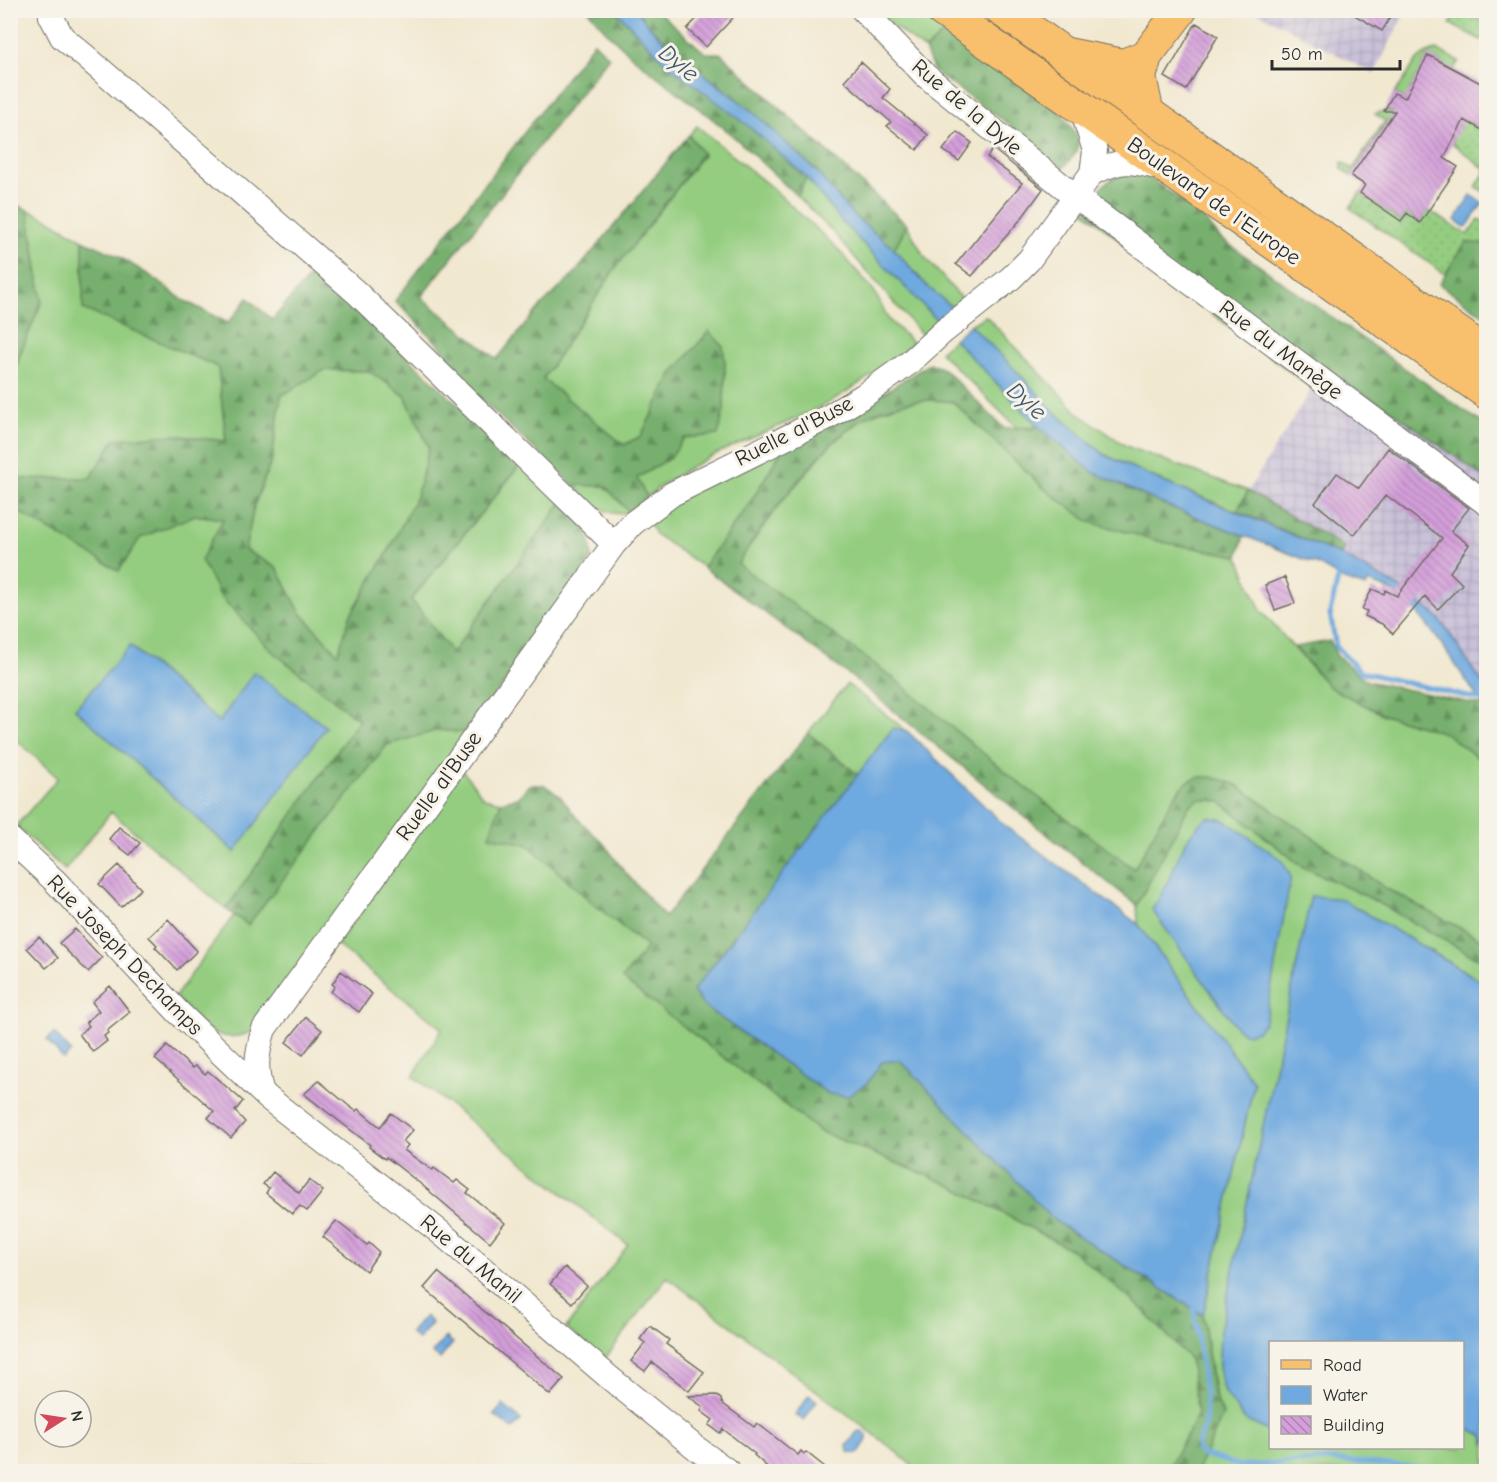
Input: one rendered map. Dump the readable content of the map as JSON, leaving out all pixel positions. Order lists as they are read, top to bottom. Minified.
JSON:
{"streets":{"highway":["Boulevard de l'Europe"],"street":["Rue de la Dyle","Rue du Manège","Ruelle al'Buse","Rue Joseph Dechamps","Rue du Manil"]},"crossings":[["Rue de la Dyle","Rue du Manège"],["Rue de la Dyle","Ruelle al'Buse"],["Rue du Manège","Ruelle al'Buse"],["Ruelle al'Buse","Rue Joseph Dechamps"],["Ruelle al'Buse","Rue du Manil"],["Rue Joseph Dechamps","Rue du Manil"]],"water":["Dyle"],"legend":["Road","Water","Building"],"scale_bar":"50 m","north":"right"}
